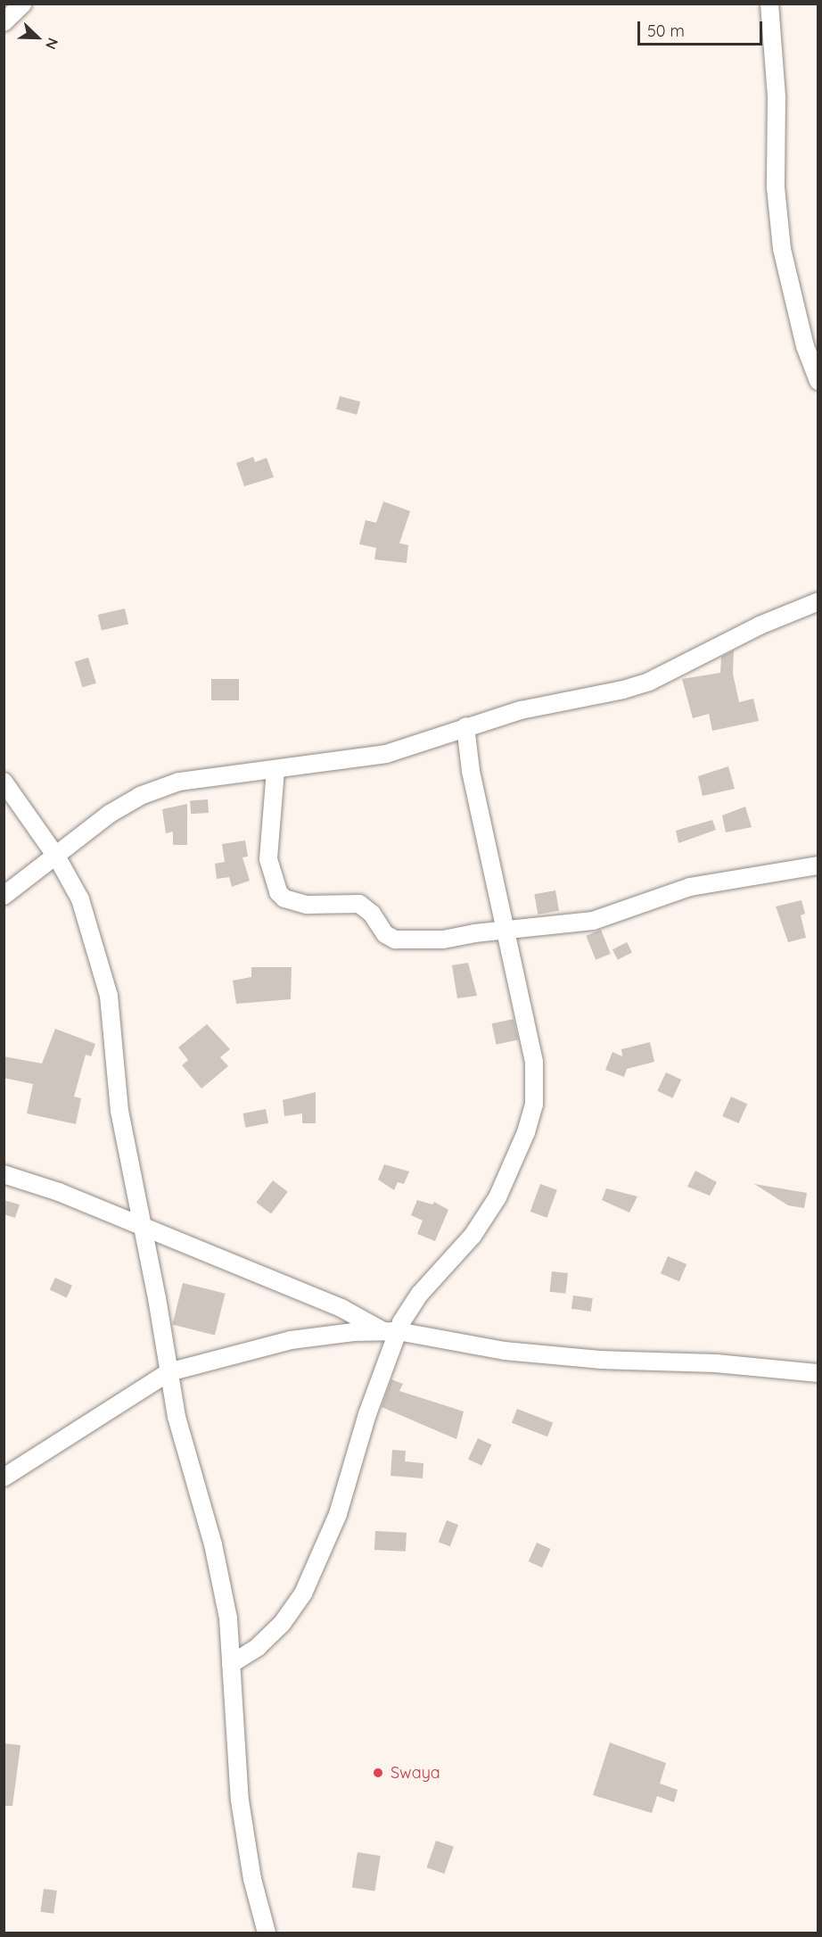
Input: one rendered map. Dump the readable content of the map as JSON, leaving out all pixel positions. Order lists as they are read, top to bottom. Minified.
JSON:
{"places":["Swaya"],"scale_bar":"50 m","north":"bottom right"}
